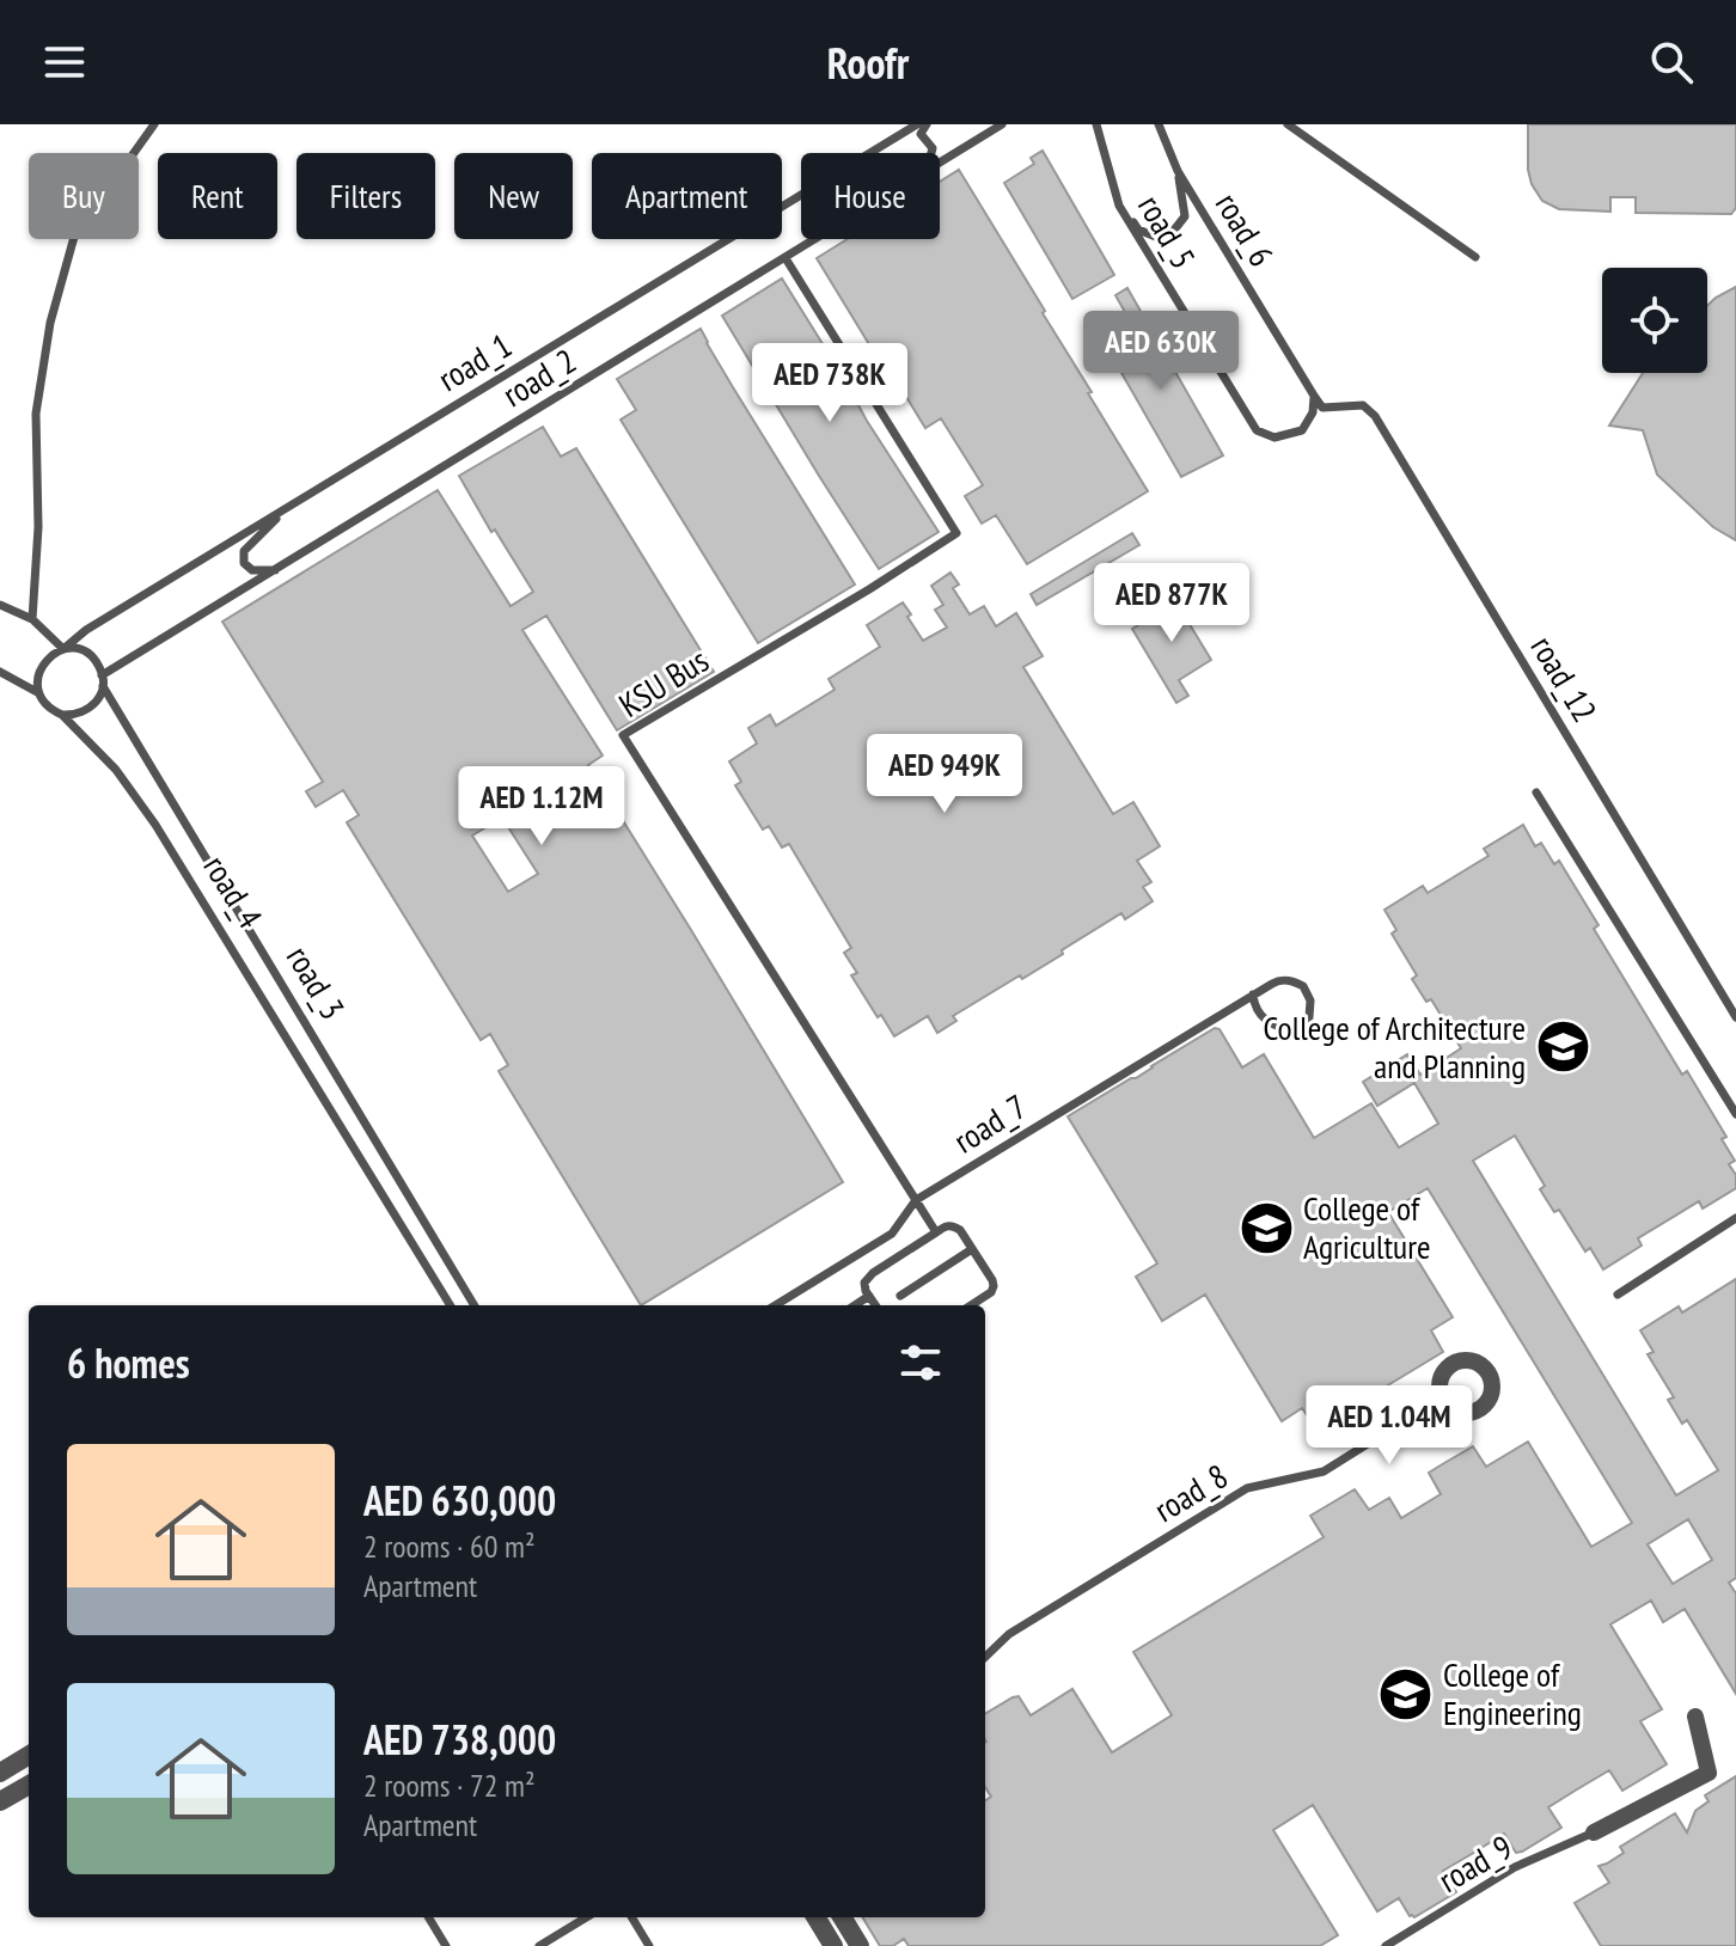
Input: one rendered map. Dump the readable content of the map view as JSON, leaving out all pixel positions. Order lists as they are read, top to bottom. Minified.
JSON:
{"streets":{"lane":["road_6","road_5","road_1","road_2","road_12","KSU Bus","road_4","road_3","road_7","road_8","road_9"]},"crossings":[["road_6","road_5"],["road_6","road_12"],["road_1","road_2"],["road_1","road_4"],["road_1","road_3"],["road_2","KSU Bus"],["road_2","road_4"],["road_2","road_3"],["KSU Bus","road_7"],["road_4","road_3"]],"places":{"school or university":["College of Architecture and Planning","College of Agriculture","College of Engineering"]},"page":{"header":"Roofr","chip":["Buy","Rent","Filters","New","Apartment","House"],"price":["AED 630K","AED 738K","AED 877K","AED 949K","AED 1.12M","AED 1.04M"],"heading":"6 homes","list":[{"name":"AED 630,000","note":"2 rooms · 60 m² · Apartment"},{"name":"AED 738,000","note":"2 rooms · 72 m² · Apartment"}]}}
